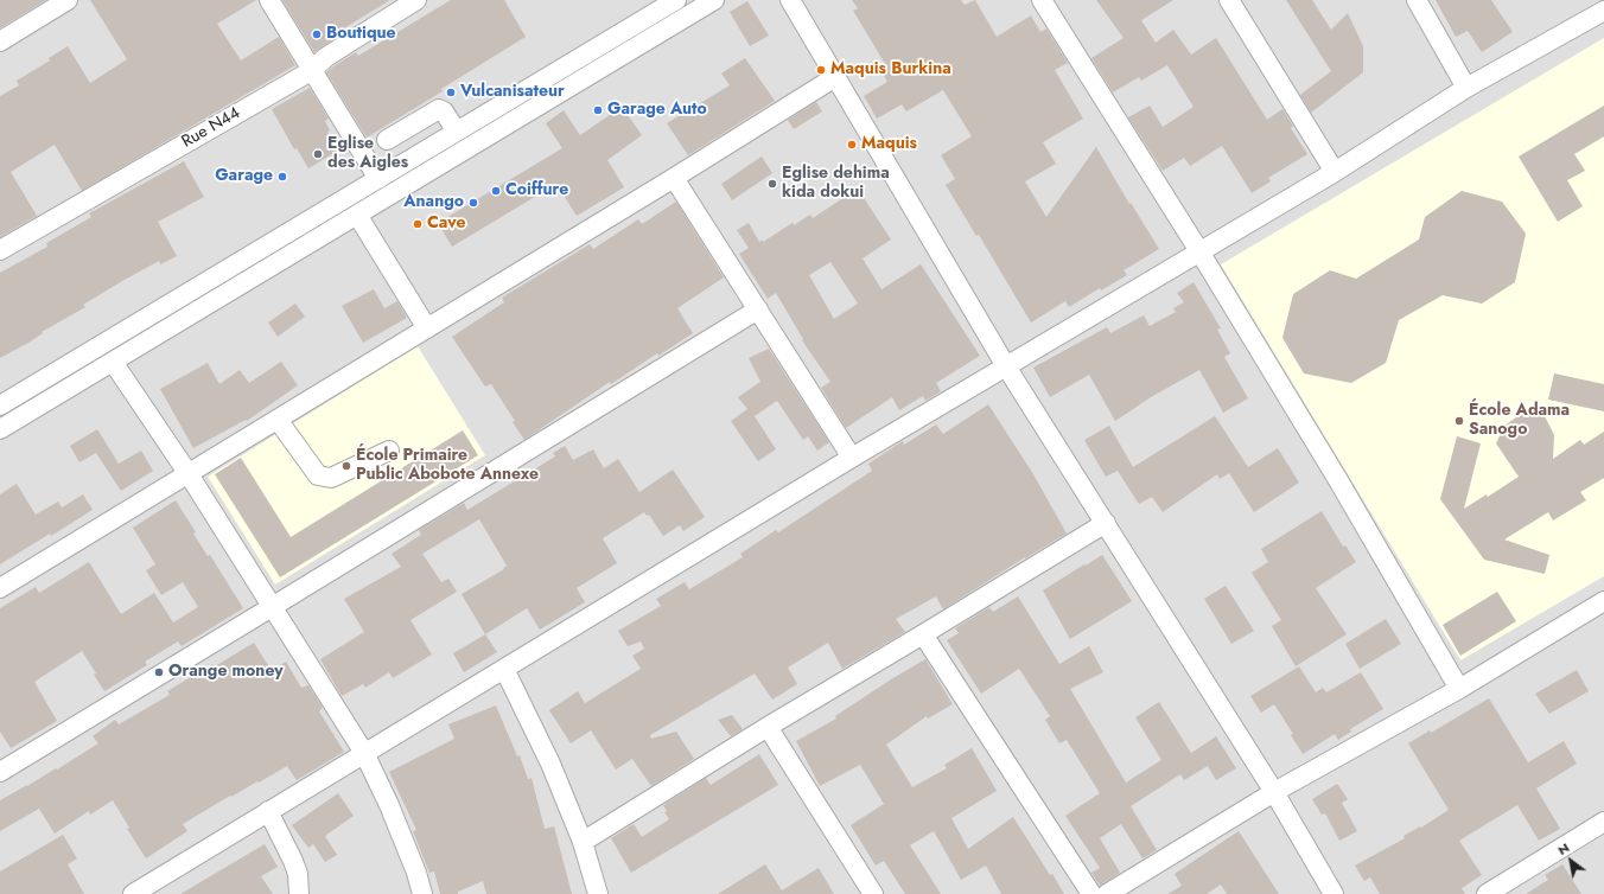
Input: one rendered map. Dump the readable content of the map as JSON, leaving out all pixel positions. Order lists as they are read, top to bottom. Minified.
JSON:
{"streets":{"street":["Rue N44"]},"places":["Boutique","Maquis Burkina","Vulcanisateur","Garage Auto","Maquis","Eglise des Aigles","Garage","Eglise dehima kida dokui","Coiffure","Anango","Cave","École Adama Sanogo","École Primaire Public Abobote Annexe","Orange money"],"north":"top left"}
